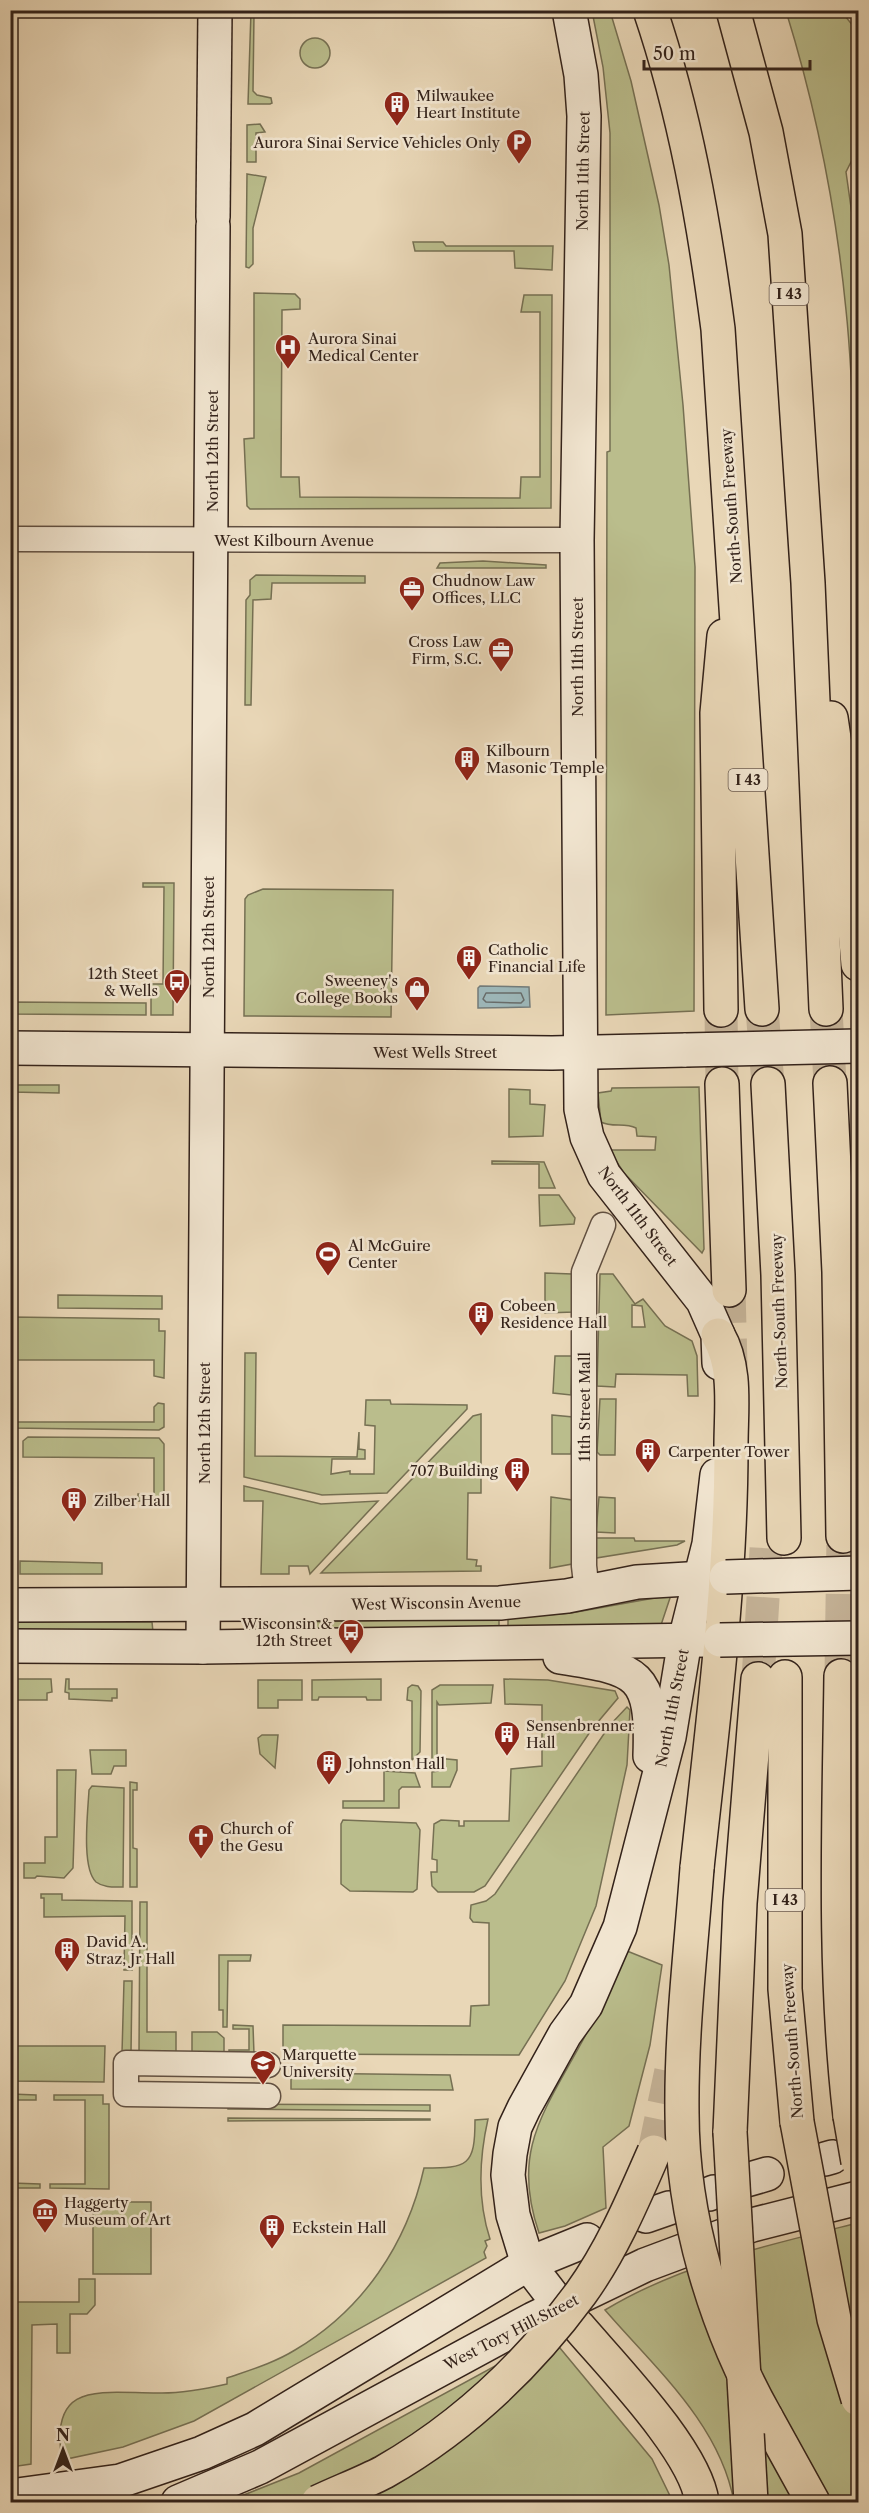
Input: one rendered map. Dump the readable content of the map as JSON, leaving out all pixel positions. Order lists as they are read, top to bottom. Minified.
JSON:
{"streets":{"highway":["I 43","North-South Freeway"],"street":["North 11th Street","North 12th Street","West Kilbourn Avenue","West Wells Street","11th Street Mall","West Wisconsin Avenue","West Tory Hill Street"]},"crossings":[["North 11th Street","West Kilbourn Avenue"],["North 11th Street","West Wells Street"],["North 11th Street","West Wisconsin Avenue"],["North 12th Street","West Kilbourn Avenue"],["North 12th Street","West Wells Street"],["North 12th Street","West Wisconsin Avenue"],["11th Street Mall","West Wisconsin Avenue"]],"places":{"building":["Milwaukee Heart Institute","Kilbourn Masonic Temple","Catholic Financial Life","Cobeen Residence Hall","Carpenter Tower","707 Building","Zilber Hall","Sensenbrenner Hall","Johnston Hall","David A. Straz, Jr Hall","Eckstein Hall"],"parking":["Aurora Sinai Service Vehicles Only"],"hospital":["Aurora Sinai Medical Center"],"office":["Chudnow Law Offices, LLC","Cross Law Firm, S.C."],"bus stop":["12th Steet & Wells","Wisconsin & 12th Street"],"shop":["Sweeney's College Books"],"sports":["Al McGuire Center"],"church":["Church of the Gesu"],"school or university":["Marquette University"],"museum":["Haggerty Museum of Art"]},"scale_bar":"50 m","north":"top"}
